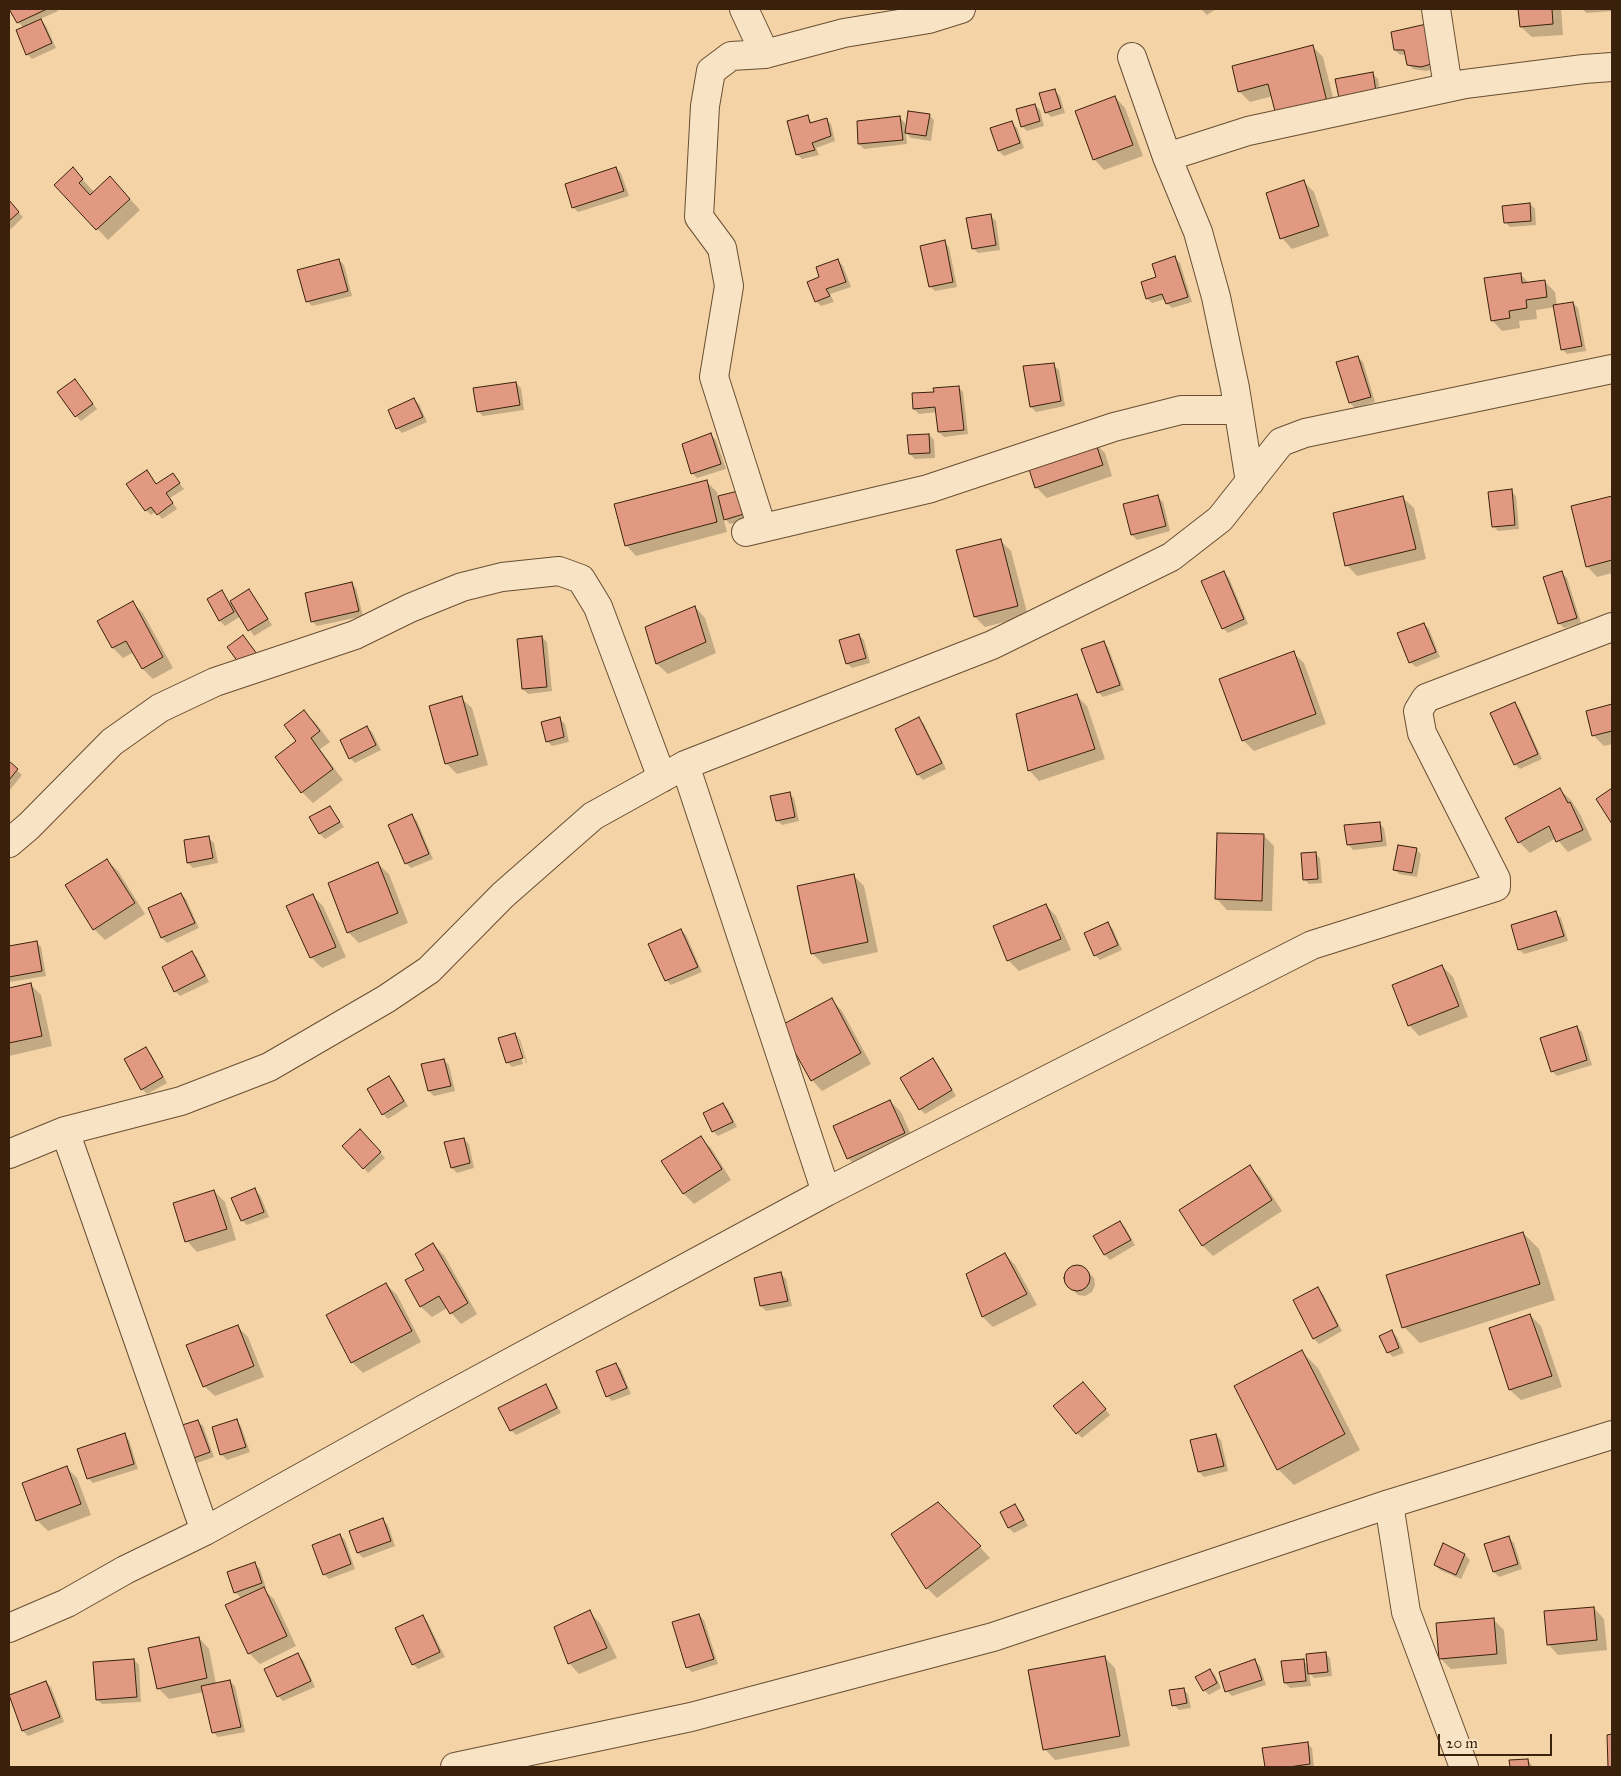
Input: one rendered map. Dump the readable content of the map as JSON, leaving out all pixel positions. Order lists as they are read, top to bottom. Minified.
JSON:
{"scale_bar":"20 m"}
